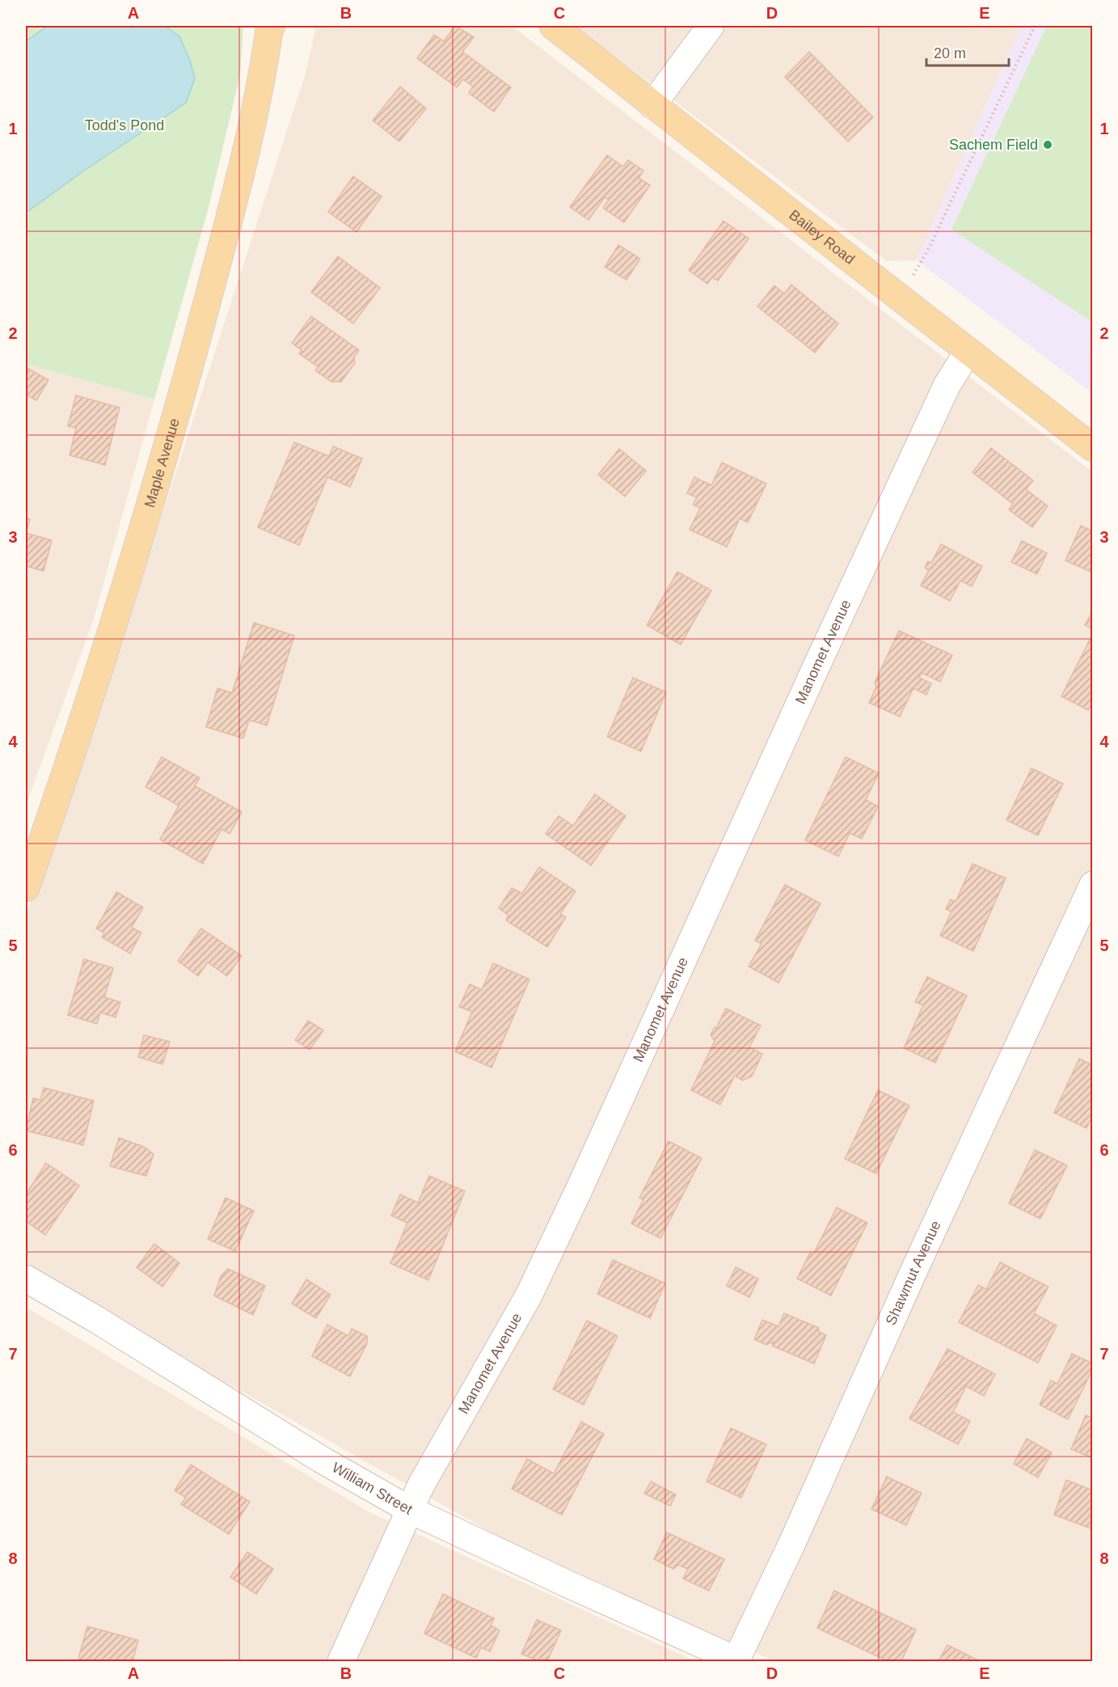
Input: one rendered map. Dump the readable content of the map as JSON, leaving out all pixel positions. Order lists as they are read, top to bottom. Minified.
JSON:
{"streets":{"main road":["Bailey Road","Maple Avenue"],"street":["Manomet Avenue","Shawmut Avenue","William Street"]},"crossings":[["Bailey Road","Manomet Avenue"],["Manomet Avenue","William Street"],["Shawmut Avenue","William Street"]],"parks":["Todd's Pond"],"places":["Sachem Field"],"scale_bar":"20 m","grid":{"columns":["A","B","C","D","E"],"rows":["1","2","3","4","5","6","7","8"]}}
